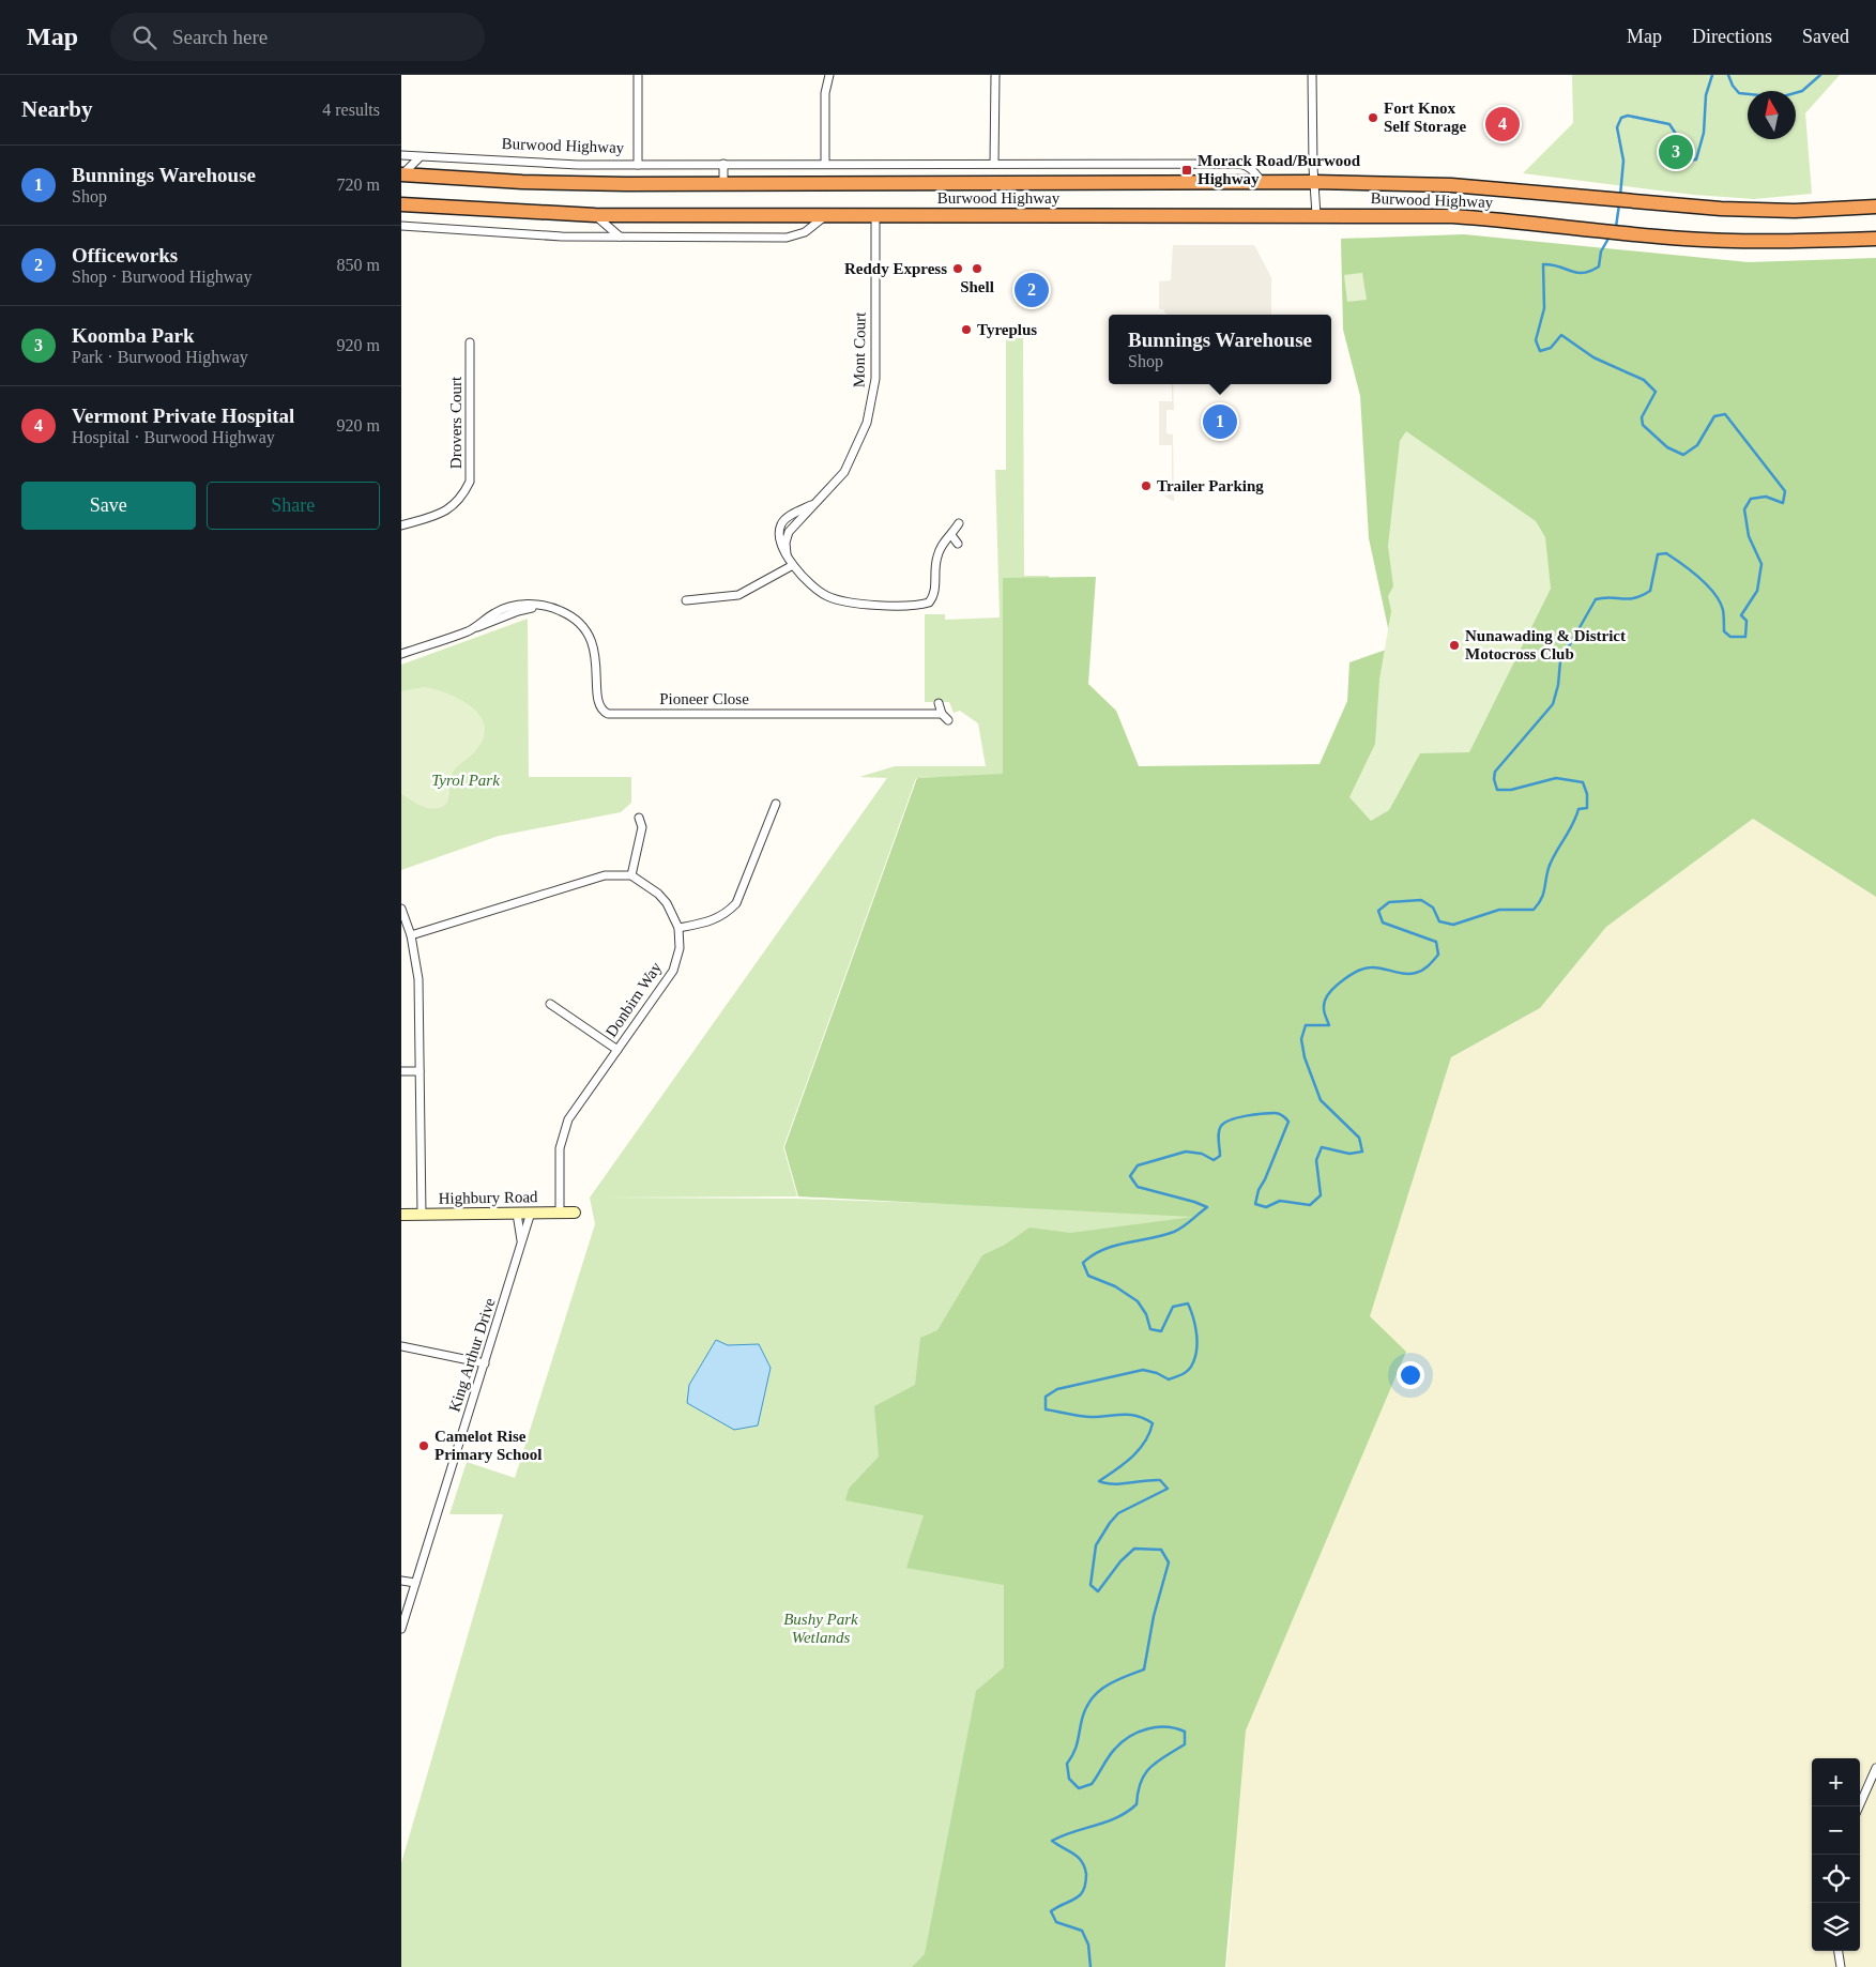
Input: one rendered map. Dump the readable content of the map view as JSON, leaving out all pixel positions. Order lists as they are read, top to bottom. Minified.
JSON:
{"streets":{"highway":["Burwood Highway"],"main road":["Highbury Road"],"street":["Mont Court","Drovers Court","Pioneer Close","Donbirn Way","King Arthur Drive"]},"crossings":[["Burwood Highway","Mont Court"],["Donbirn Way","Highbury Road"],["Highbury Road","King Arthur Drive"]],"parks":["Tyrol Park","Bushy Park Wetlands"],"places":{"other":["Fort Knox Self Storage","Reddy Express","Shell","Tyreplus","Trailer Parking","Nunawading & District Motocross Club","Camelot Rise Primary School"],"transit":["Morack Road/Burwood Highway"]},"north":"top","page":{"header":"Map","search":"Search here","nav":["Map","Directions","Saved"],"heading":["Nearby","4 results"],"pins":["4","3","2","1"],"list":[{"mark":"1","name":"Bunnings Warehouse","note":"Shop","value":"720 m"},{"mark":"2","name":"Officeworks","note":"Shop · Burwood Highway","value":"850 m"},{"mark":"3","name":"Koomba Park","note":"Park · Burwood Highway","value":"920 m"},{"mark":"4","name":"Vermont Private Hospital","note":"Hospital · Burwood Highway","value":"920 m"}],"popup":["Bunnings Warehouse","Shop"],"buttons":["Save","Share"],"map_buttons":["+","−"]}}
